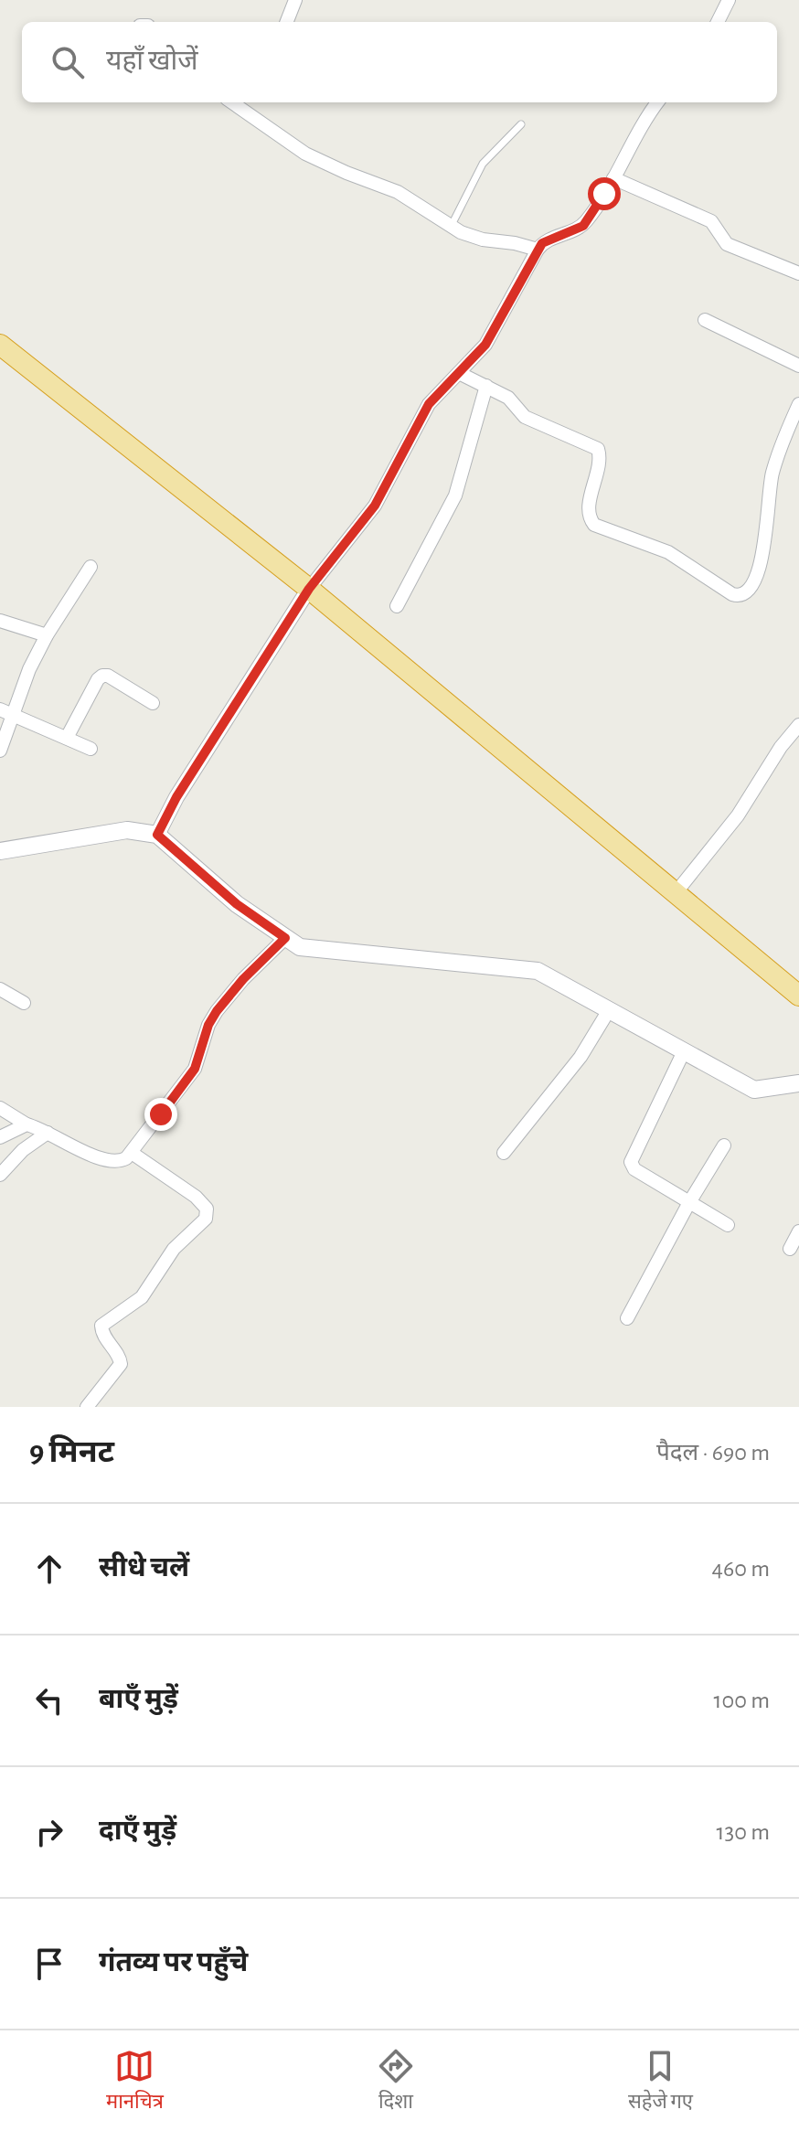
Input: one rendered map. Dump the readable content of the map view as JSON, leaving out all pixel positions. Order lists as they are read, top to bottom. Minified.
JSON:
{"page":{"search":"यहाँ खोजें","heading":["9 मिनट","पैदल · 690 m"],"list":[["सीधे चलें","460 m"],["बाएँ मुड़ें","100 m"],["दाएँ मुड़ें","130 m"],"गंतव्य पर पहुँचे"],"nav":["मानचित्र","दिशा","सहेजे गए"]}}
